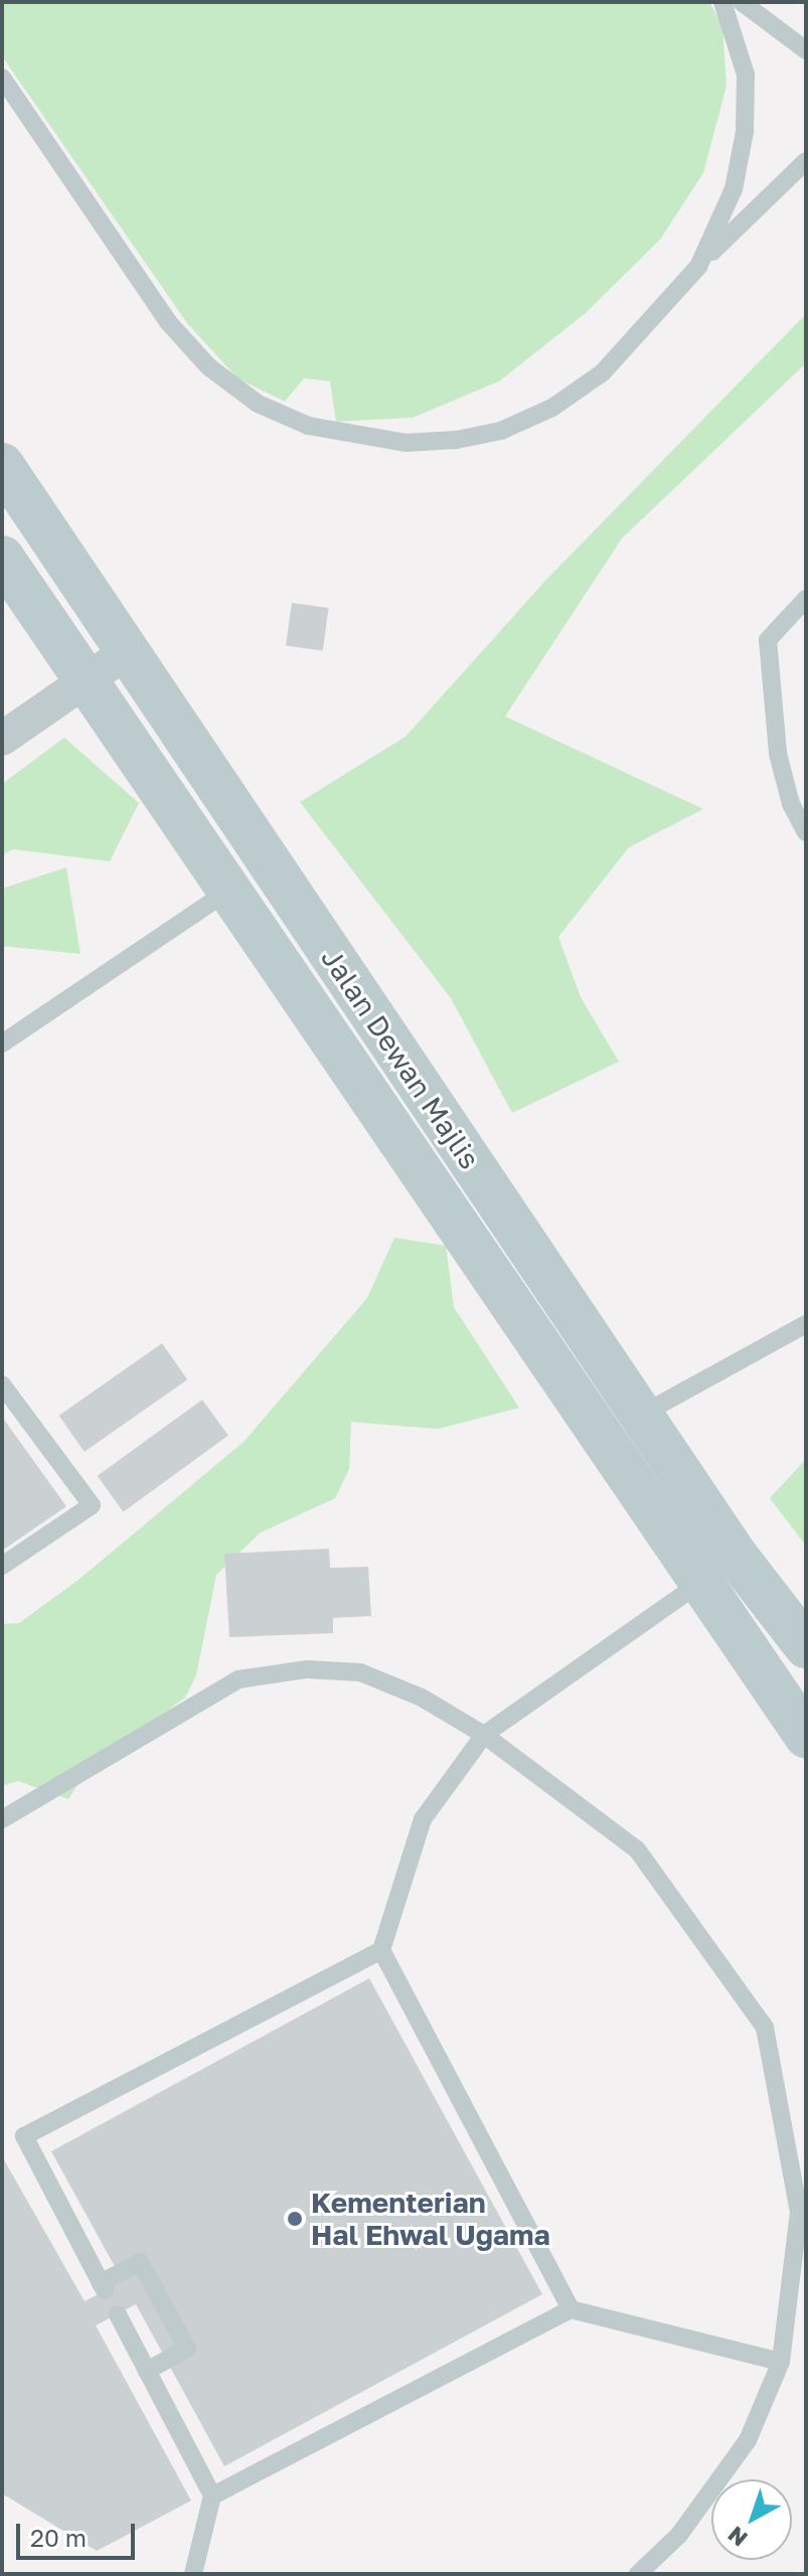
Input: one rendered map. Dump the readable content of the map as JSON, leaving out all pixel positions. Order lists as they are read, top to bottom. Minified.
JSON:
{"streets":{"street":["Jalan Dewan Majlis"]},"places":["Kementerian Hal Ehwal Ugama"],"scale_bar":"20 m","north":"bottom left"}
